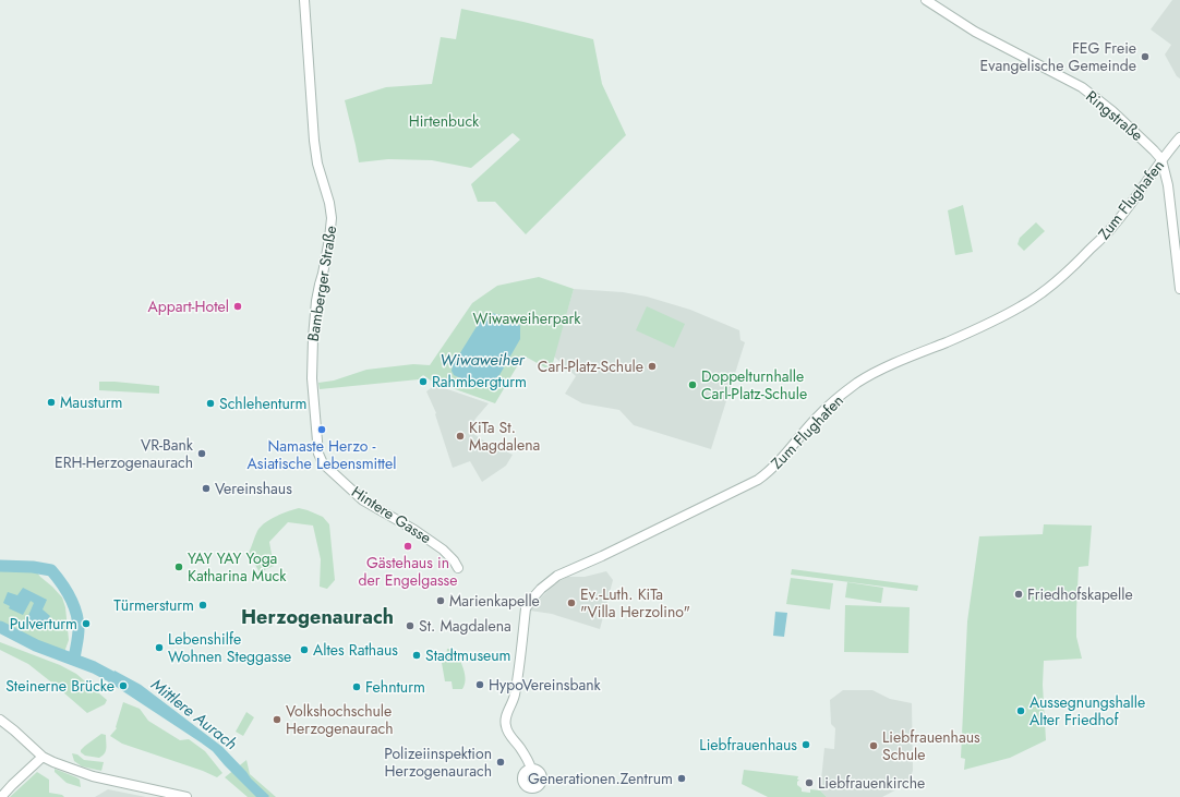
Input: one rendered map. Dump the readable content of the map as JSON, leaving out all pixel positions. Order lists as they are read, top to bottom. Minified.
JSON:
{"streets":{"street":["Ringstraße","Zum Flughafen","Bamberger Straße","Hintere Gasse"]},"crossings":[["Ringstraße","Zum Flughafen"],["Bamberger Straße","Hintere Gasse"]],"districts":["Herzogenaurach"],"water":["Wiwaweiher","Mittlere Aurach"],"parks":["Hirtenbuck","Wiwaweiherpark"],"places":["FEG Freie Evangelische Gemeinde","Appart-Hotel","Carl-Platz-Schule","Rahmbergturm","Doppelturnhalle Carl-Platz-Schule","Mausturm","Schlehenturm","Namaste Herzo - Asiatische Lebensmittel","KiTa St. Magdalena","VR-Bank ERH-Herzogenaurach","Vereinshaus","Gästehaus in der Engelgasse","YAY YAY Yoga Katharina Muck","Friedhofskapelle","Marienkapelle","Ev.-Luth. KiTa \"Villa Herzolino\"","Türmersturm","Pulverturm","St. Magdalena","Lebenshilfe Wohnen Steggasse","Altes Rathaus","Stadtmuseum","HypoVereinsbank","Steinerne Brücke","Fehnturm","Aussegnungshalle Alter Friedhof","Volkshochschule Herzogenaurach","Liebfrauenhaus","Liebfrauenhaus Schule","Polizeiinspektion Herzogenaurach","Generationen.Zentrum","Liebfrauenkirche"]}
